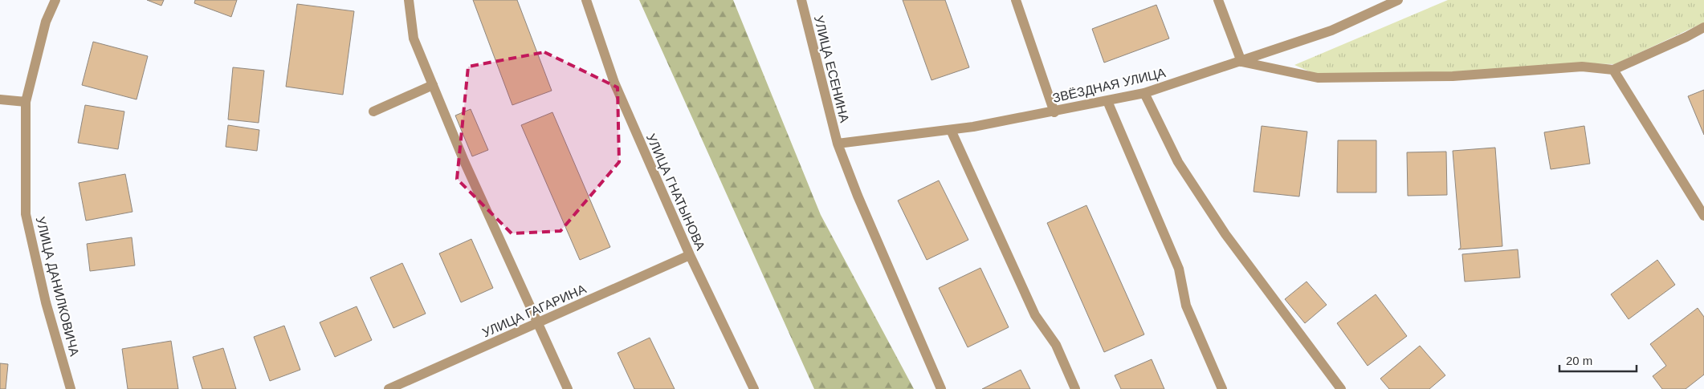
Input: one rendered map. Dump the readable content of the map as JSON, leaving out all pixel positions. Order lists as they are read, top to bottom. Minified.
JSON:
{"streets":{"street":["УЛИЦА ЕСЕНИНА","ЗВЁЗДНАЯ УЛИЦА","УЛИЦА ГНАТЫНОВА","УЛИЦА ДАНИЛКОВИЧА","УЛИЦА ГАГАРИНА"]},"crossings":[["УЛИЦА ЕСЕНИНА","ЗВЁЗДНАЯ УЛИЦА"],["УЛИЦА ГНАТЫНОВА","УЛИЦА ГАГАРИНА"]],"scale_bar":"20 m"}
